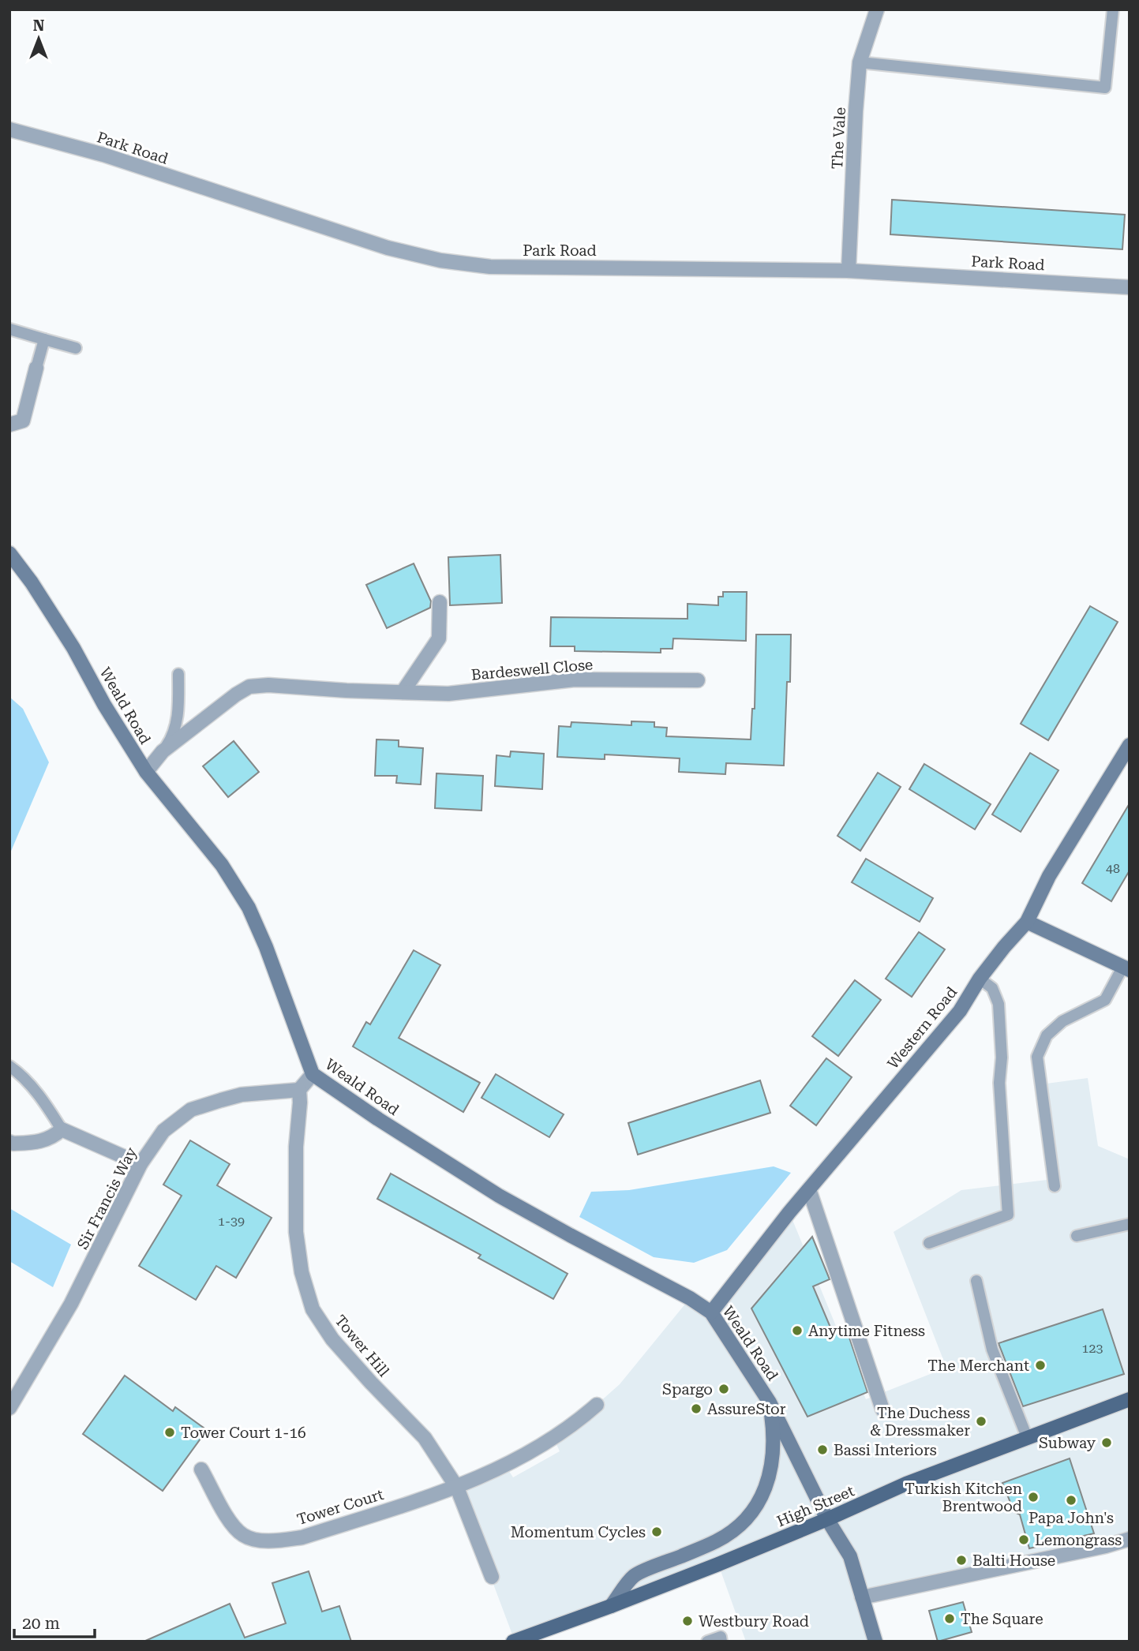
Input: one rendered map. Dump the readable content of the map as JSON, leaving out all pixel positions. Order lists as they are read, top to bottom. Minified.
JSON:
{"streets":{"main road":["High Street"],"street":["The Vale","Park Road","Bardeswell Close","Weald Road","Western Road","Sir Francis Way","Tower Hill","Tower Court"]},"crossings":[["The Vale","Park Road"],["Bardeswell Close","Weald Road"],["Weald Road","Western Road"],["Weald Road","High Street"],["Sir Francis Way","Tower Hill"],["Tower Hill","Tower Court"]],"places":["Anytime Fitness","The Merchant","Spargo","AssureStor","The Duchess & Dressmaker","Tower Court 1-16","Subway","Bassi Interiors","Turkish Kitchen Brentwood","Papa John's","Momentum Cycles","Lemongrass","Balti House","The Square","Westbury Road"],"house_numbers":["48","1-39","123"],"scale_bar":"20 m","north":"top"}
